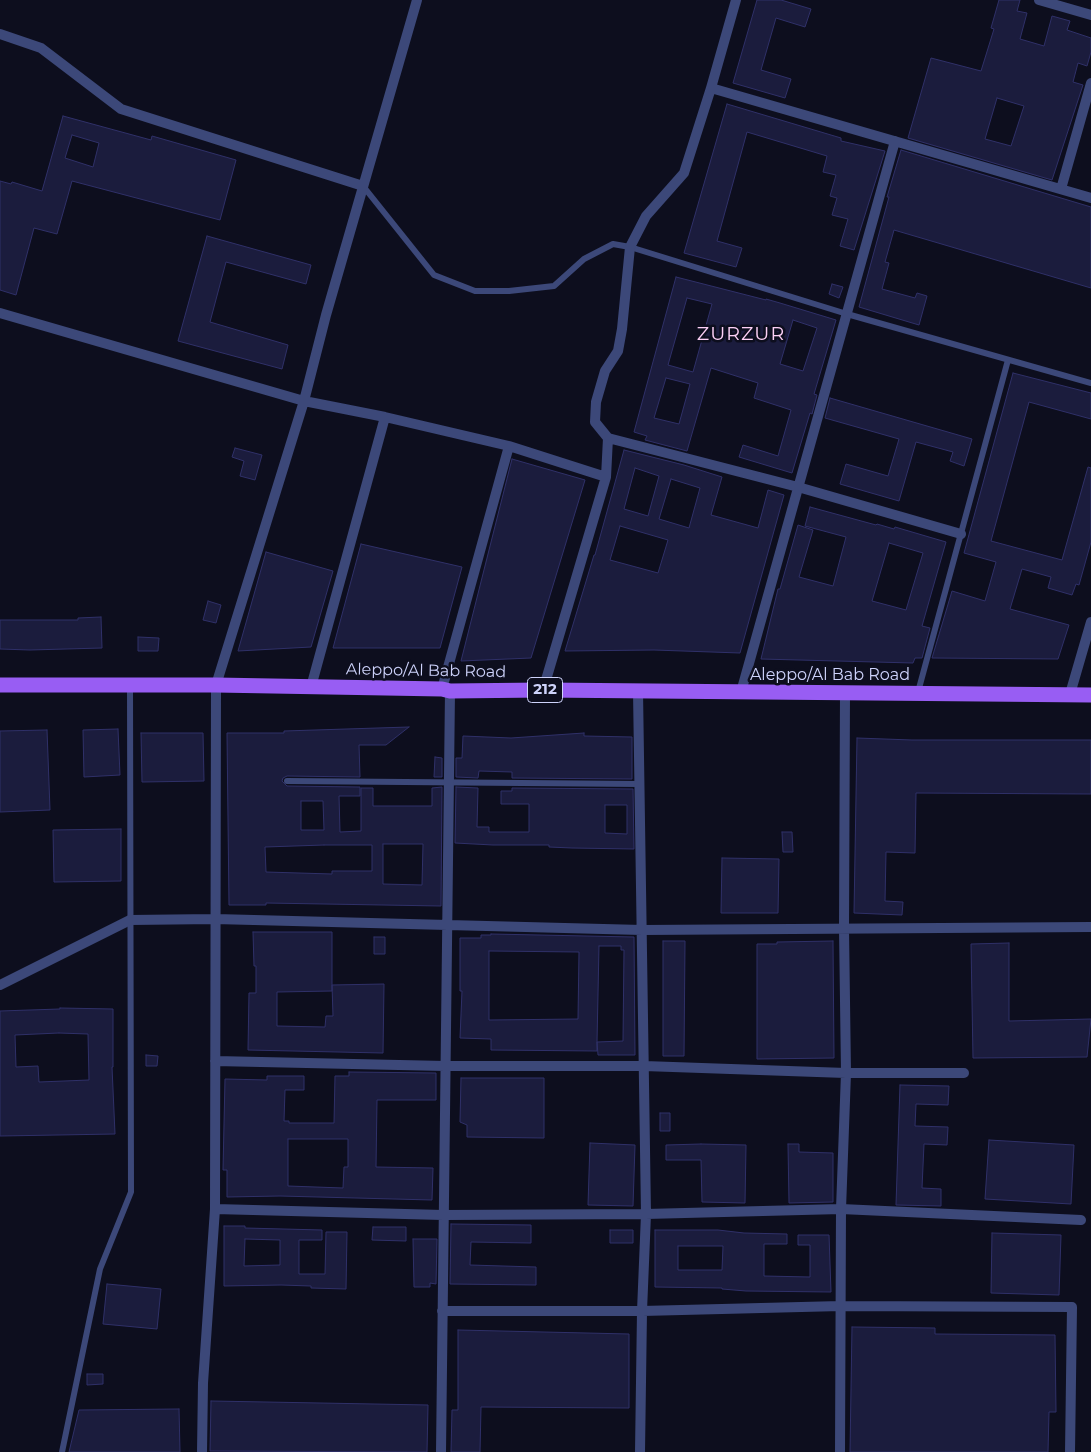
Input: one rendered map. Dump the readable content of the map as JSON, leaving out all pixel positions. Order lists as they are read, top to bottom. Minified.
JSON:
{"streets":{"main road":["Aleppo/Al Bab Road","212"]},"districts":["ZURZUR"]}
